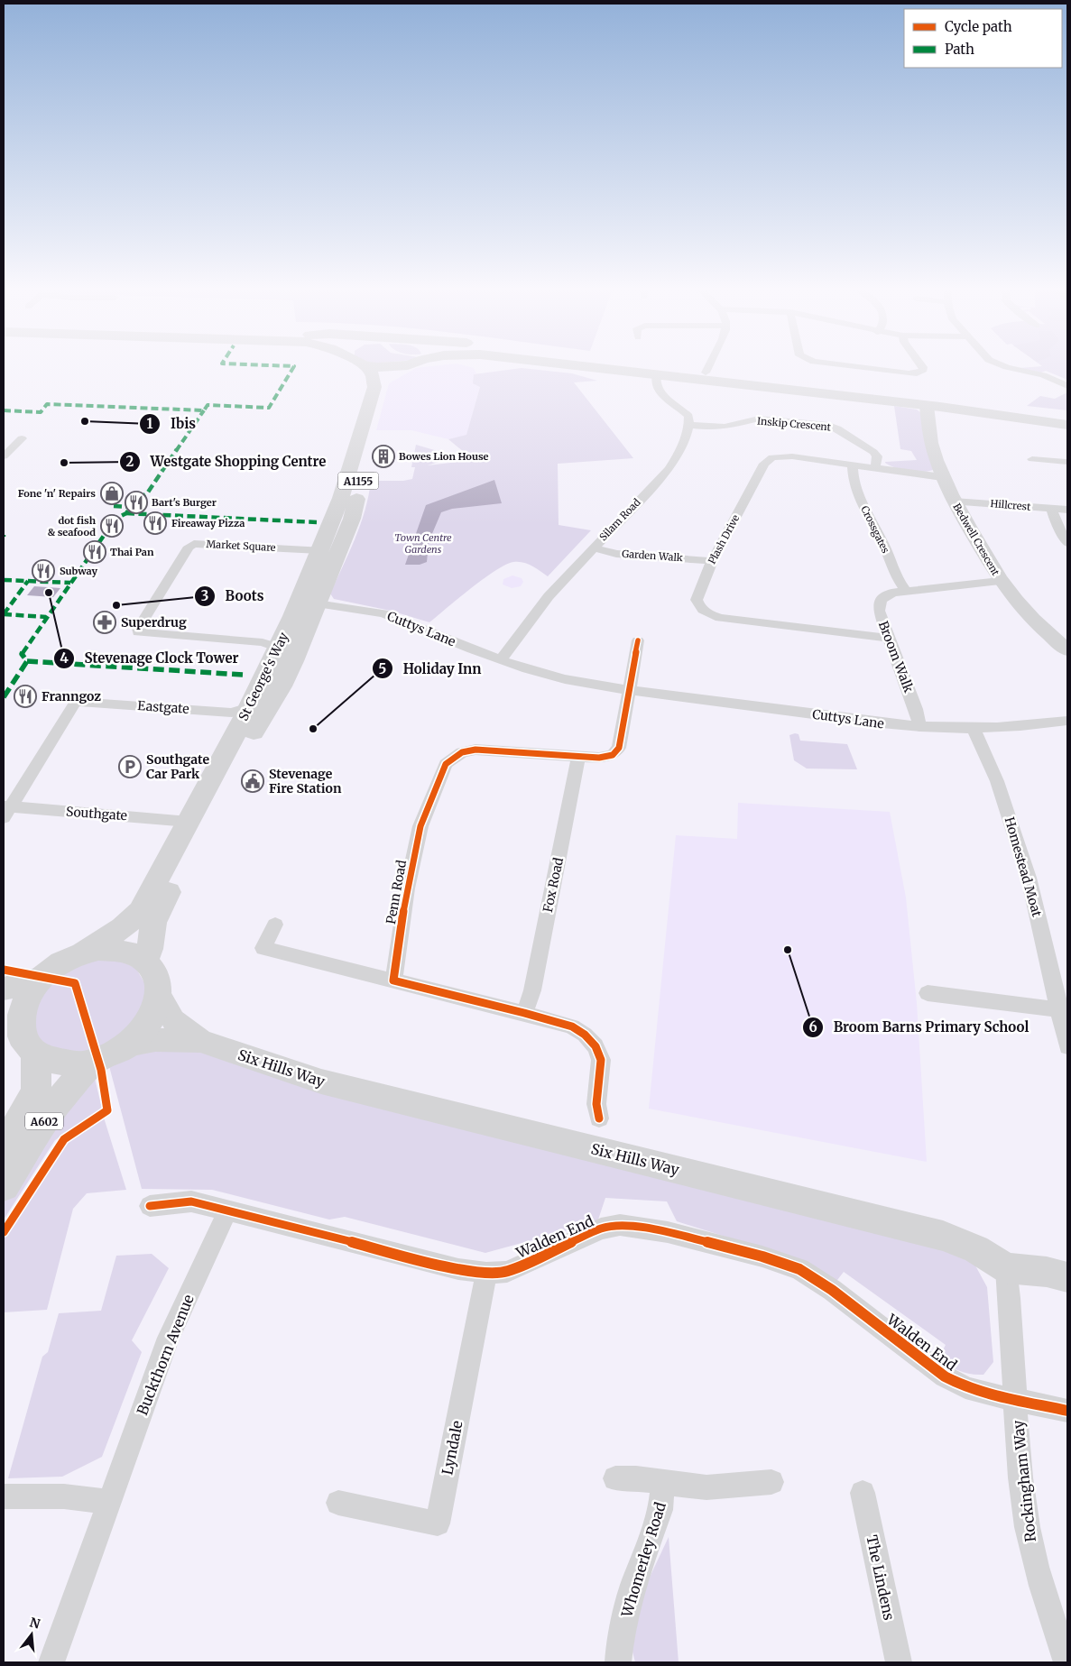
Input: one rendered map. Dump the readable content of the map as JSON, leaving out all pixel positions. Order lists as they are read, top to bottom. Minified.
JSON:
{"streets":{"main road":["A1155","St George's Way","A602"],"street":["Inskip Crescent","Hillcrest","Silam Road","Crossgates","Plash Drive","Bedwell Crescent","Market Square","Garden Walk","Cuttys Lane","Broom Walk","Eastgate","Southgate","Homestead Moat","Fox Road","Penn Road","Six Hills Way","Walden End","Buckthorn Avenue","Lyndale","Rockingham Way","Whomerley Road","The Lindens"]},"crossings":[["Inskip Crescent","Silam Road"],["Inskip Crescent","Plash Drive"],["A1155","Bedwell Crescent"],["Hillcrest","Bedwell Crescent"],["Silam Road","Garden Walk"],["Silam Road","Cuttys Lane"],["Crossgates","Plash Drive"],["Crossgates","Broom Walk"],["Plash Drive","Bedwell Crescent"],["Plash Drive","Garden Walk"],["Plash Drive","Broom Walk"],["Bedwell Crescent","Broom Walk"],["Market Square","St George's Way"],["Cuttys Lane","Broom Walk"],["Cuttys Lane","St George's Way"],["Cuttys Lane","Homestead Moat"],["Cuttys Lane","Penn Road"],["St George's Way","Eastgate"],["St George's Way","Southgate"],["St George's Way","Six Hills Way"],["St George's Way","A602"],["Eastgate","Southgate"],["Fox Road","Penn Road"],["Six Hills Way","A602"],["Six Hills Way","Rockingham Way"],["Walden End","Buckthorn Avenue"],["Walden End","Lyndale"],["Walden End","Rockingham Way"]],"parks":["Town Centre Gardens"],"places":{"other":["Ibis","Westgate Shopping Centre","Stevenage Clock Tower","Boots","Holiday Inn","Broom Barns Primary School"],"building":["Bowes Lion House"],"shop":["Fone 'n' Repairs"],"restaurant":["Bart's Burger","Fireaway Pizza","dot fish & seafood","Thai Pan","Subway","Franngoz"],"pharmacy":["Superdrug"],"parking":["Southgate Car Park"],"public building":["Stevenage Fire Station"]},"legend":["Cycle path","Path"],"north":"top"}
